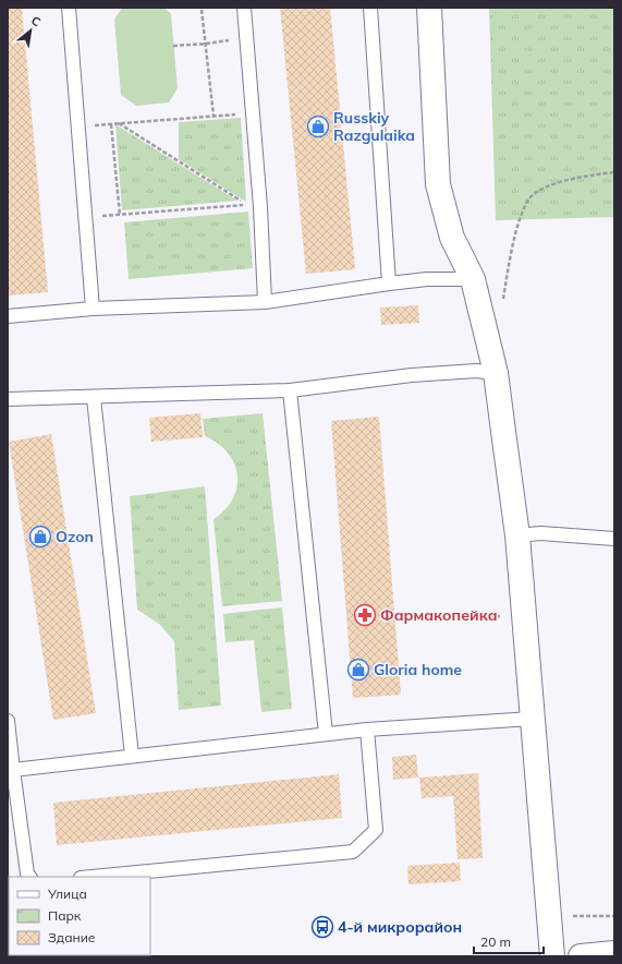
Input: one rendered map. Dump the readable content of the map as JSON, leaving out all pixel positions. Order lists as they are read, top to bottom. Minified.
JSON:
{"places":{"shop":["Russkiy Razgulaika","Ozon","Gloria home"],"pharmacy":["Фармакопейка"],"bus stop":["4-й микрорайон"]},"legend":["Улица","Парк","Здание"],"scale_bar":"20 m","north":"top right"}
